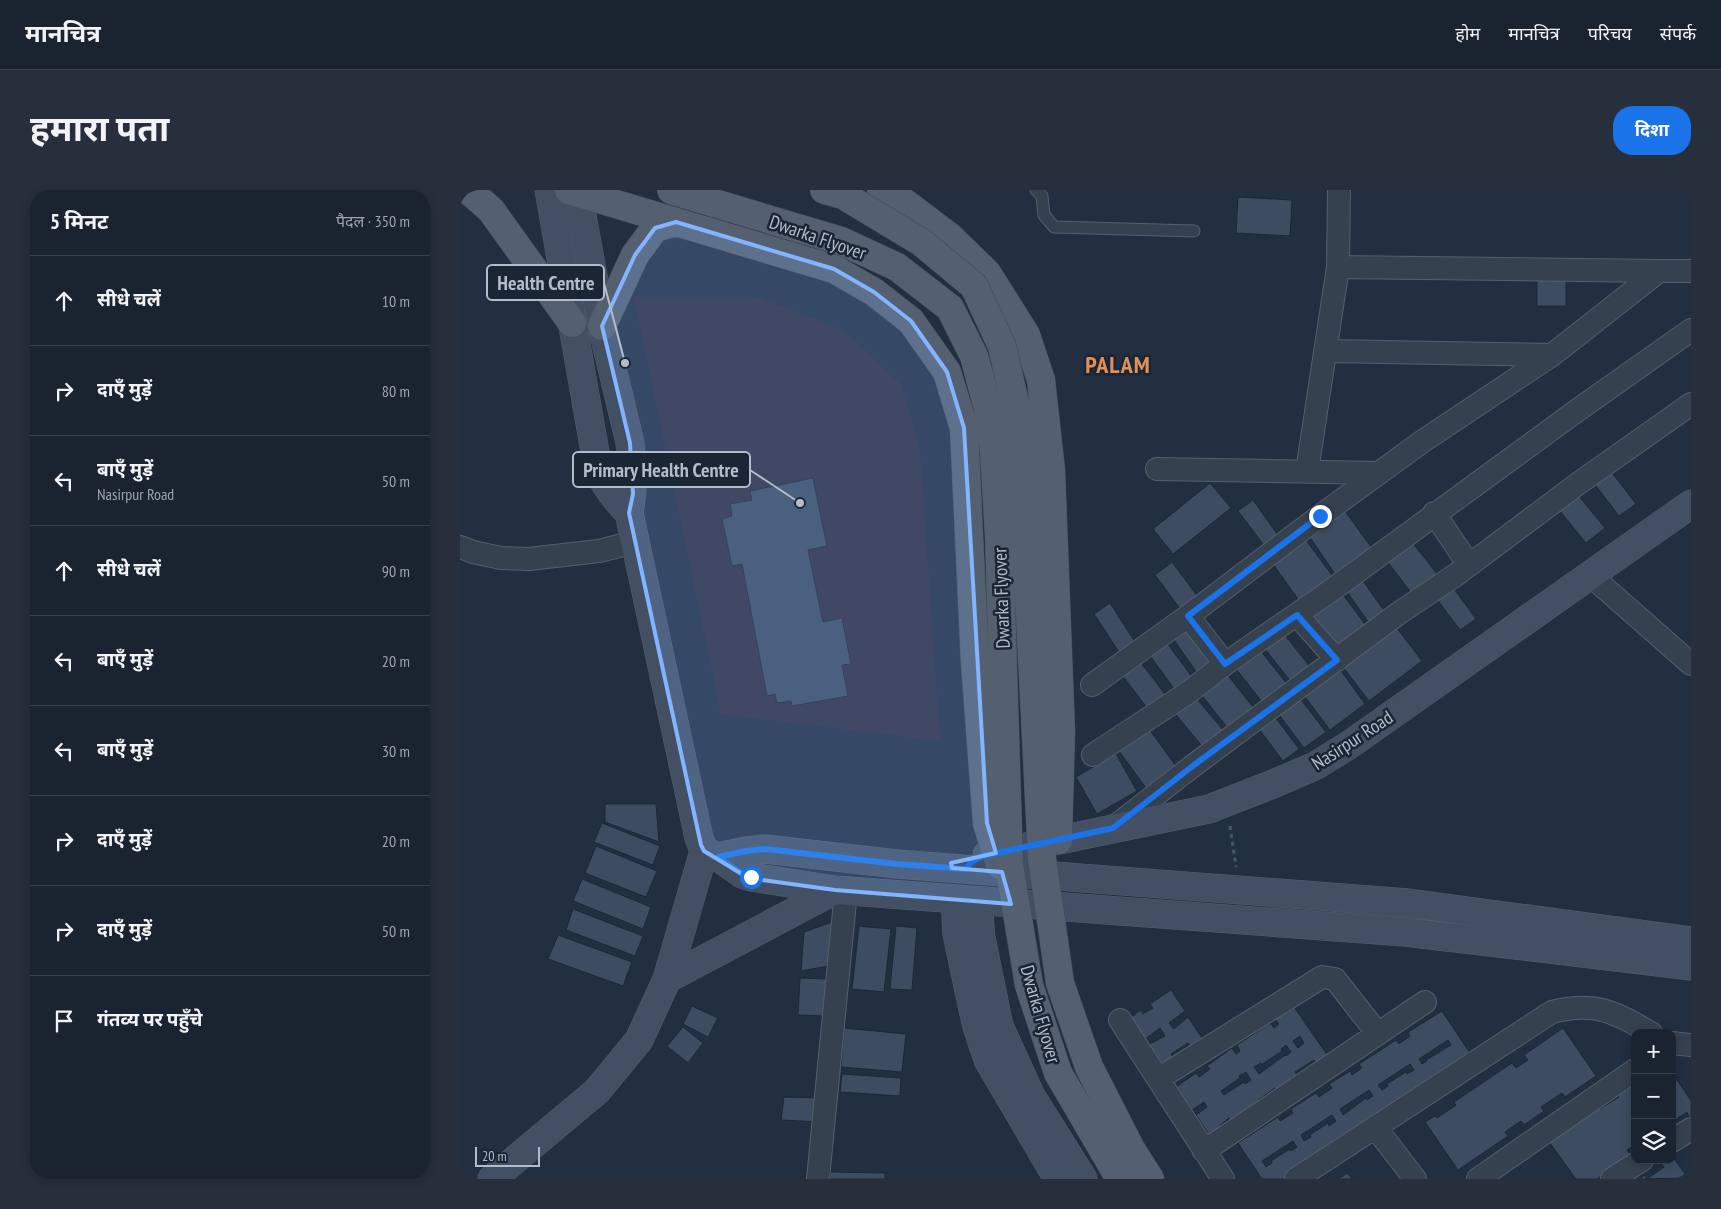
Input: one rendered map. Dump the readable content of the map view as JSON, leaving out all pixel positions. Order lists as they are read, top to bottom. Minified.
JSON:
{"streets":{"main road":["Dwarka Flyover"],"street":["Nasirpur Road"]},"districts":["PALAM"],"places":["Health Centre","Primary Health Centre"],"scale_bar":"20 m","page":{"header":"मानचित्र","nav":["होम","मानचित्र","परिचय","संपर्क"],"title":"हमारा पता","buttons":"दिशा","heading":["5 मिनट","पैदल · 350 m"],"list":[["सीधे चलें","10 m"],["दाएँ मुड़ें","80 m"],["बाएँ मुड़ें","Nasirpur Road","50 m"],["सीधे चलें","90 m"],["बाएँ मुड़ें","20 m"],["बाएँ मुड़ें","30 m"],["दाएँ मुड़ें","20 m"],["दाएँ मुड़ें","50 m"],"गंतव्य पर पहुँचे"],"map_buttons":["+","−"],"scale":"20 m"}}
